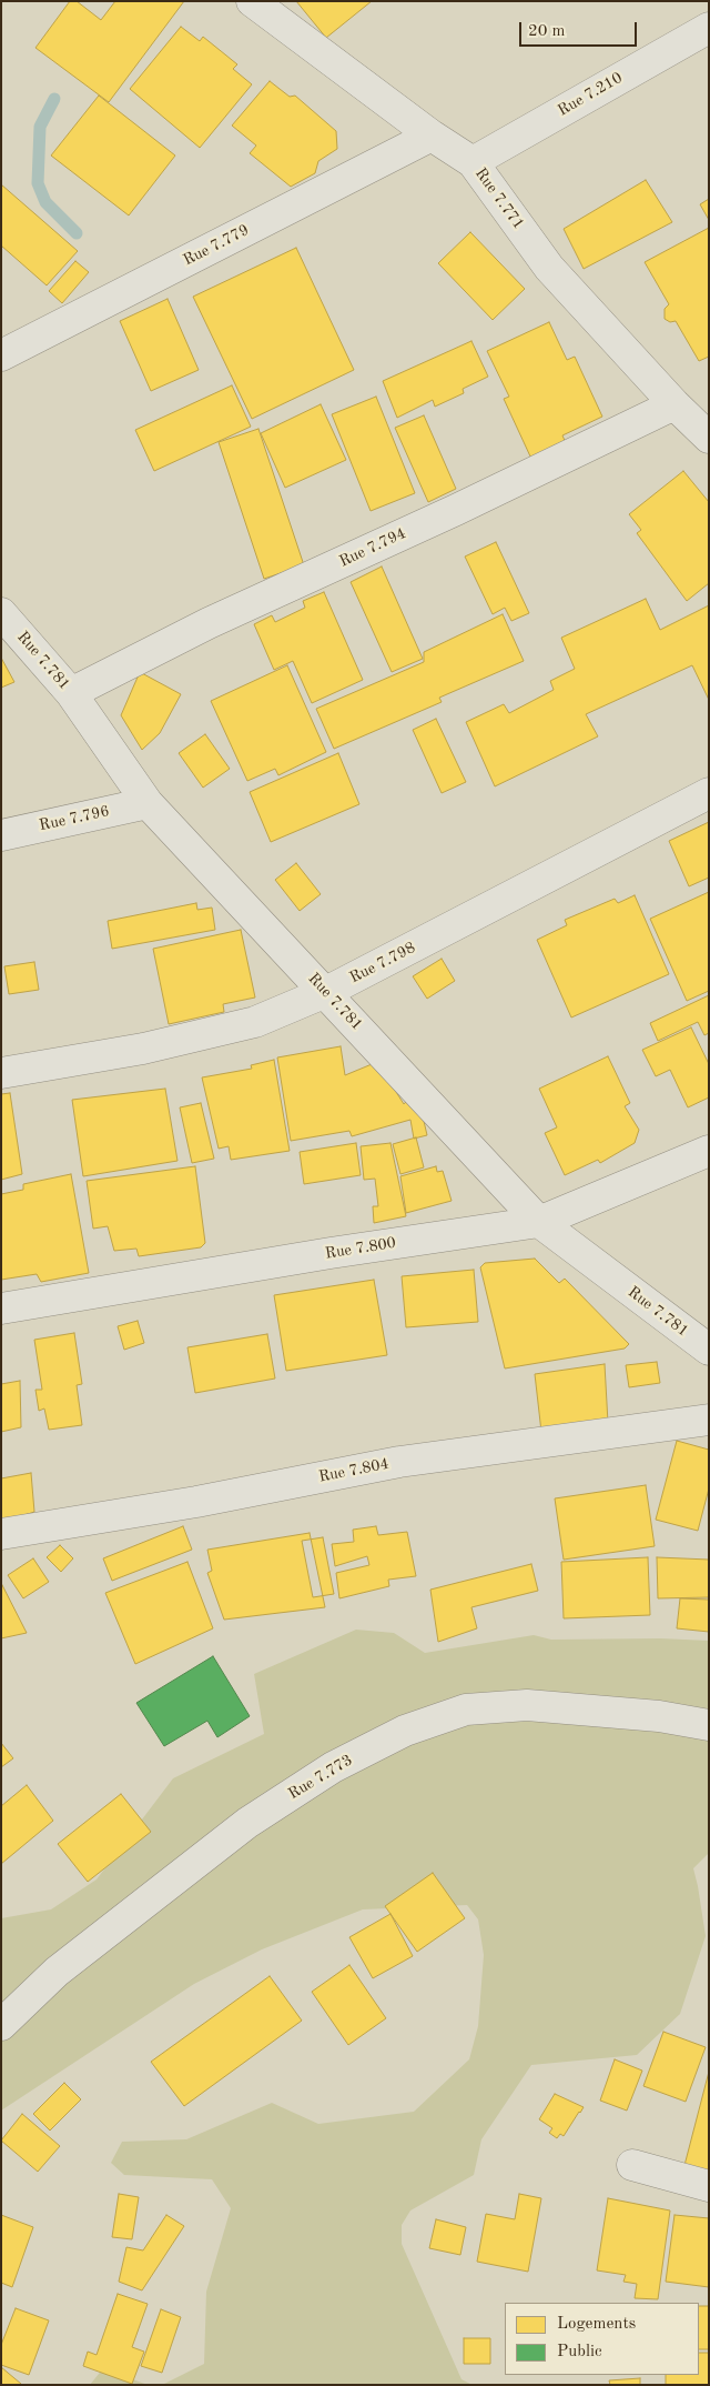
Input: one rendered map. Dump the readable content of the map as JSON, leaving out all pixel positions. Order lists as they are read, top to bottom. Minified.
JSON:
{"streets":{"street":["Rue 7.210","Rue 7.771","Rue 7.779","Rue 7.794","Rue 7.781","Rue 7.796","Rue 7.798","Rue 7.800","Rue 7.804","Rue 7.773"]},"crossings":[["Rue 7.210","Rue 7.771"],["Rue 7.771","Rue 7.779"],["Rue 7.771","Rue 7.794"],["Rue 7.794","Rue 7.781"],["Rue 7.781","Rue 7.796"],["Rue 7.781","Rue 7.798"],["Rue 7.781","Rue 7.800"]],"legend":["Logements","Public"],"scale_bar":"20 m"}
